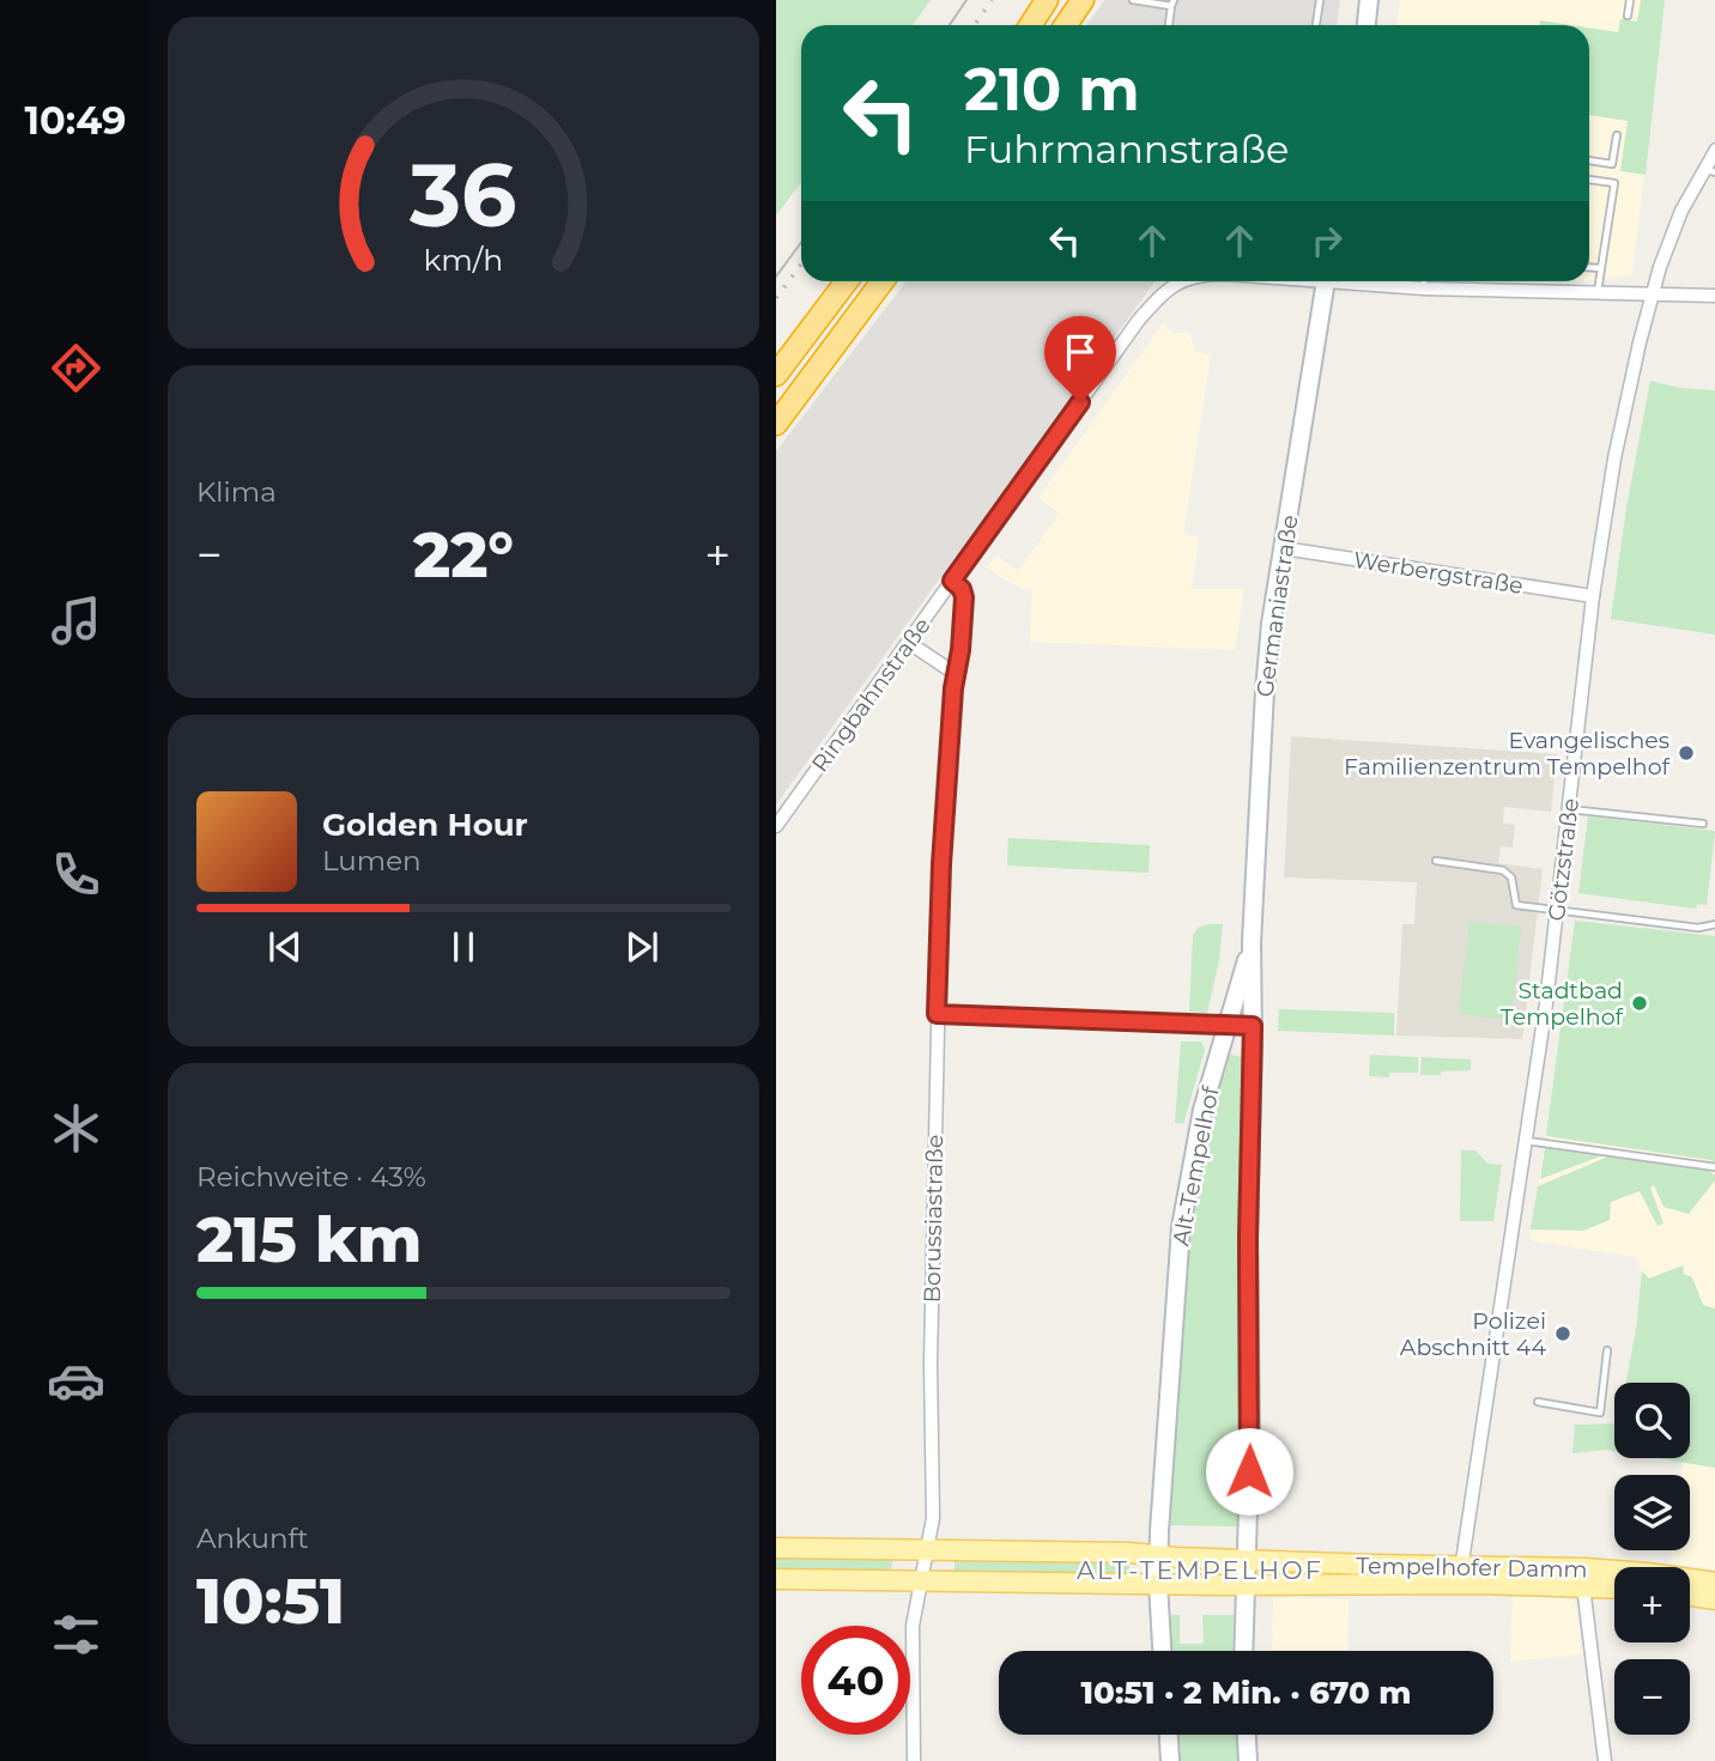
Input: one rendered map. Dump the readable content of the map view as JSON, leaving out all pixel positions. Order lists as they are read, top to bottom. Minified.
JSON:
{"streets":{"main road":["Tempelhofer Damm"],"street":["Werbergstraße","Germaniastraße","Ringbahnstraße","Götzstraße","Alt-Tempelhof","Borussiastraße"]},"crossings":[["Werbergstraße","Germaniastraße"],["Werbergstraße","Götzstraße"],["Germaniastraße","Alt-Tempelhof"],["Ringbahnstraße","Götzstraße"],["Ringbahnstraße","Borussiastraße"],["Götzstraße","Tempelhofer Damm"],["Alt-Tempelhof","Tempelhofer Damm"],["Borussiastraße","Tempelhofer Damm"]],"districts":["ALT-TEMPELHOF"],"places":["Evangelisches Familienzentrum Tempelhof","Stadtbad Tempelhof","Polizei Abschnitt 44"],"page":{"tabs":"10:49","turn":["210 m","Fuhrmannstraße"],"tile":["Klima",["Reichweite · 43%","215 km"],["Ankunft","10:51"]],"heat":["−","22°","+"],"song":["Golden Hour","Lumen"],"map_buttons":["+","−"],"limit":"40","trip":"10:51 · 2 Min. · 670 m","gauge":["36","km/h"]}}
